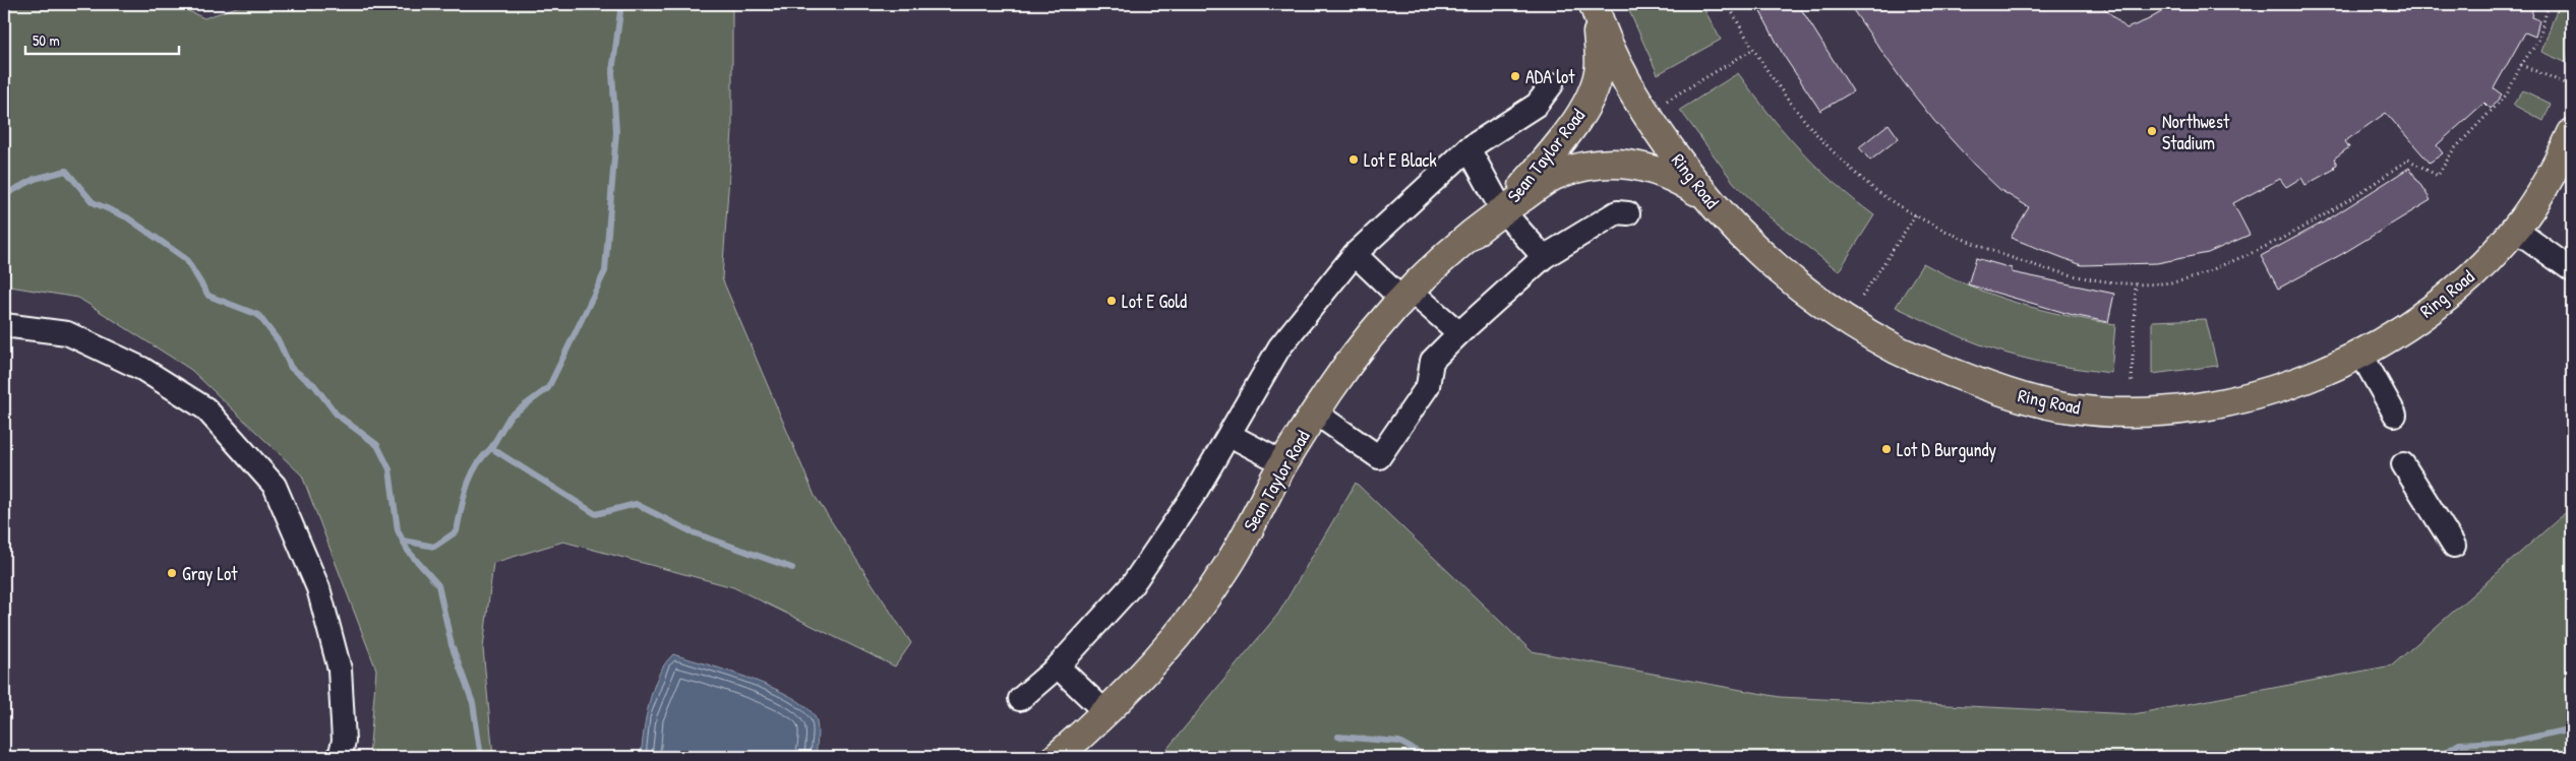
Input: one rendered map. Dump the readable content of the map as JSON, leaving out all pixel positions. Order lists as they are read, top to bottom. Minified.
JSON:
{"streets":{"main road":["Sean Taylor Road","Ring Road"]},"crossings":[["Sean Taylor Road","Ring Road"]],"places":["ADA lot","Northwest Stadium","Lot E Black","Lot E Gold","Lot D Burgundy","Gray Lot"],"scale_bar":"50 m"}
